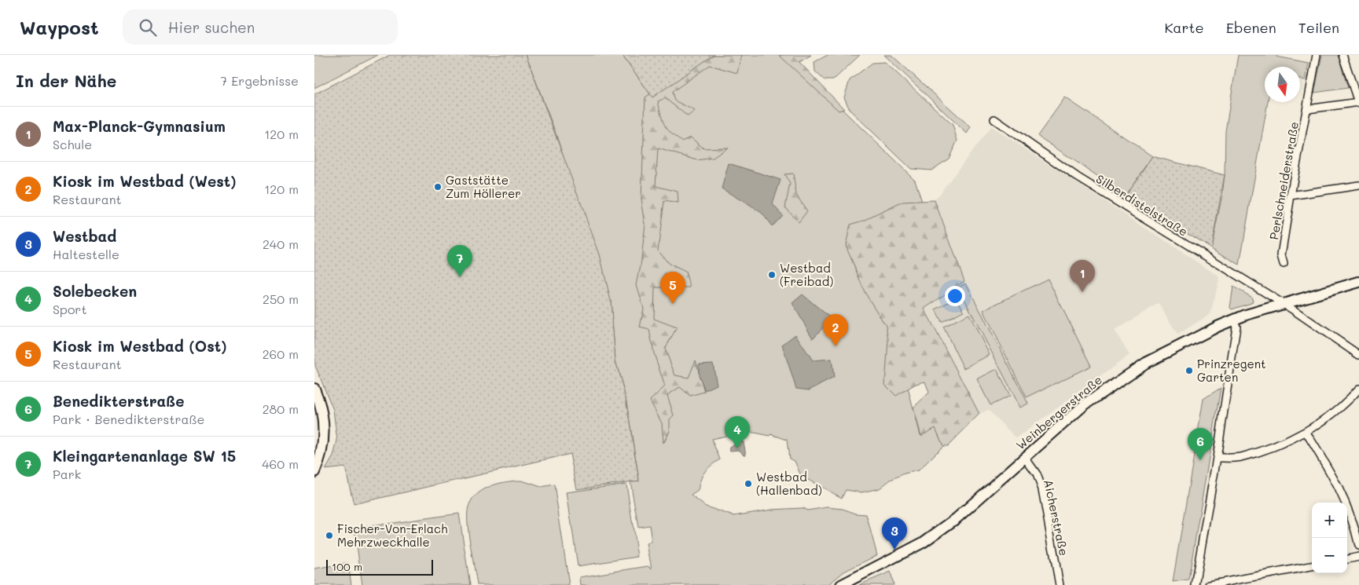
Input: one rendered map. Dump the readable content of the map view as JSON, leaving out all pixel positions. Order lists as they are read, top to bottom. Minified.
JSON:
{"streets":{"main road":["Weinbergerstraße"],"street":["Perlschneiderstraße","Silberdistelstraße","Aicherstraße"]},"crossings":[["Silberdistelstraße","Weinbergerstraße"],["Weinbergerstraße","Aicherstraße"]],"places":["Gaststätte Zum Höllerer","Westbad (Freibad)","Prinzregent Garten","Westbad (Hallenbad)","Fischer-Von-Erlach Mehrzweckhalle"],"scale_bar":"100 m","north":"bottom","page":{"header":"Waypost","search":"Hier suchen","nav":["Karte","Ebenen","Teilen"],"heading":["In der Nähe","7 Ergebnisse"],"list":[{"mark":"1","name":"Max-Planck-Gymnasium","note":"Schule","value":"120 m"},{"mark":"2","name":"Kiosk im Westbad (West)","note":"Restaurant","value":"120 m"},{"mark":"3","name":"Westbad","note":"Haltestelle","value":"240 m"},{"mark":"4","name":"Solebecken","note":"Sport","value":"250 m"},{"mark":"5","name":"Kiosk im Westbad (Ost)","note":"Restaurant","value":"260 m"},{"mark":"6","name":"Benedikterstraße","note":"Park · Benedikterstraße","value":"280 m"},{"mark":"7","name":"Kleingartenanlage SW 15","note":"Park","value":"460 m"}],"pins":["7","1","5","2","4","6","3"],"map_buttons":["+","−"],"scale":"100 m"}}
